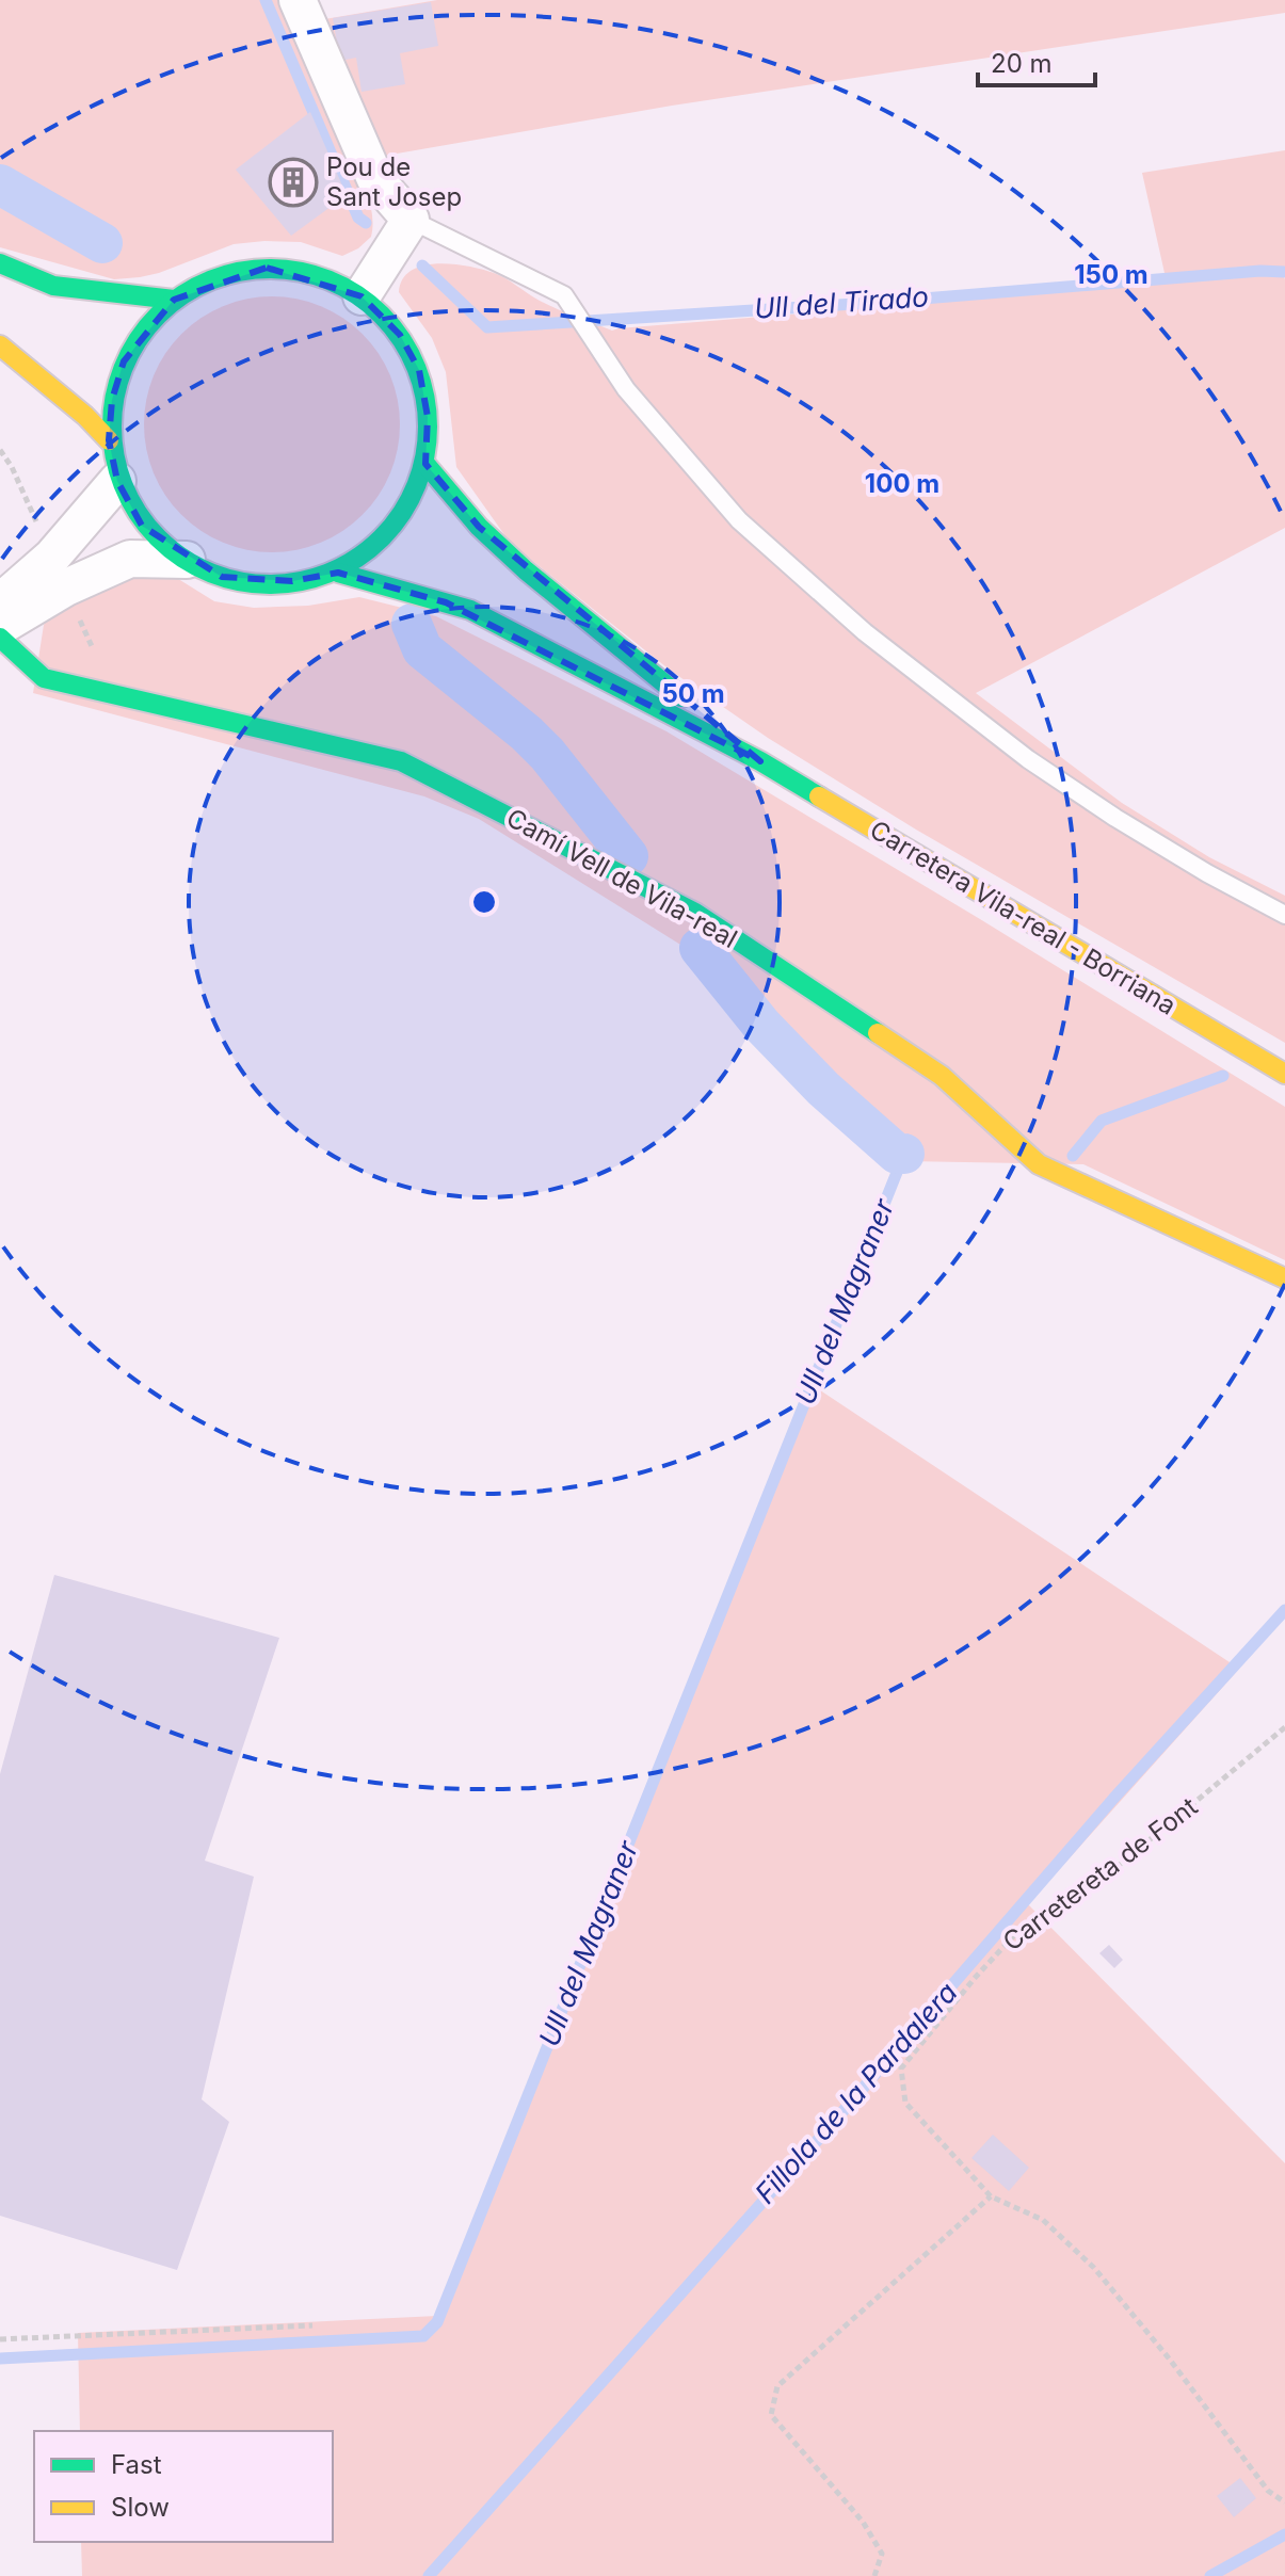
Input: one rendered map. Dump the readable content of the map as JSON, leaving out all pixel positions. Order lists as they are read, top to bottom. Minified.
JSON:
{"streets":{"main road":["Camí Vell de Vila-real","Carretera Vila-real - Borriana"],"path":["Carretereta de Font"]},"water":["Ull del Tirado","Ull del Magraner","Fillola de la Pardalera"],"places":{"building":["Pou de Sant Josep"]},"legend":["Fast","Slow"],"scale_bar":"20 m","rings":["150 m","100 m","50 m"]}
